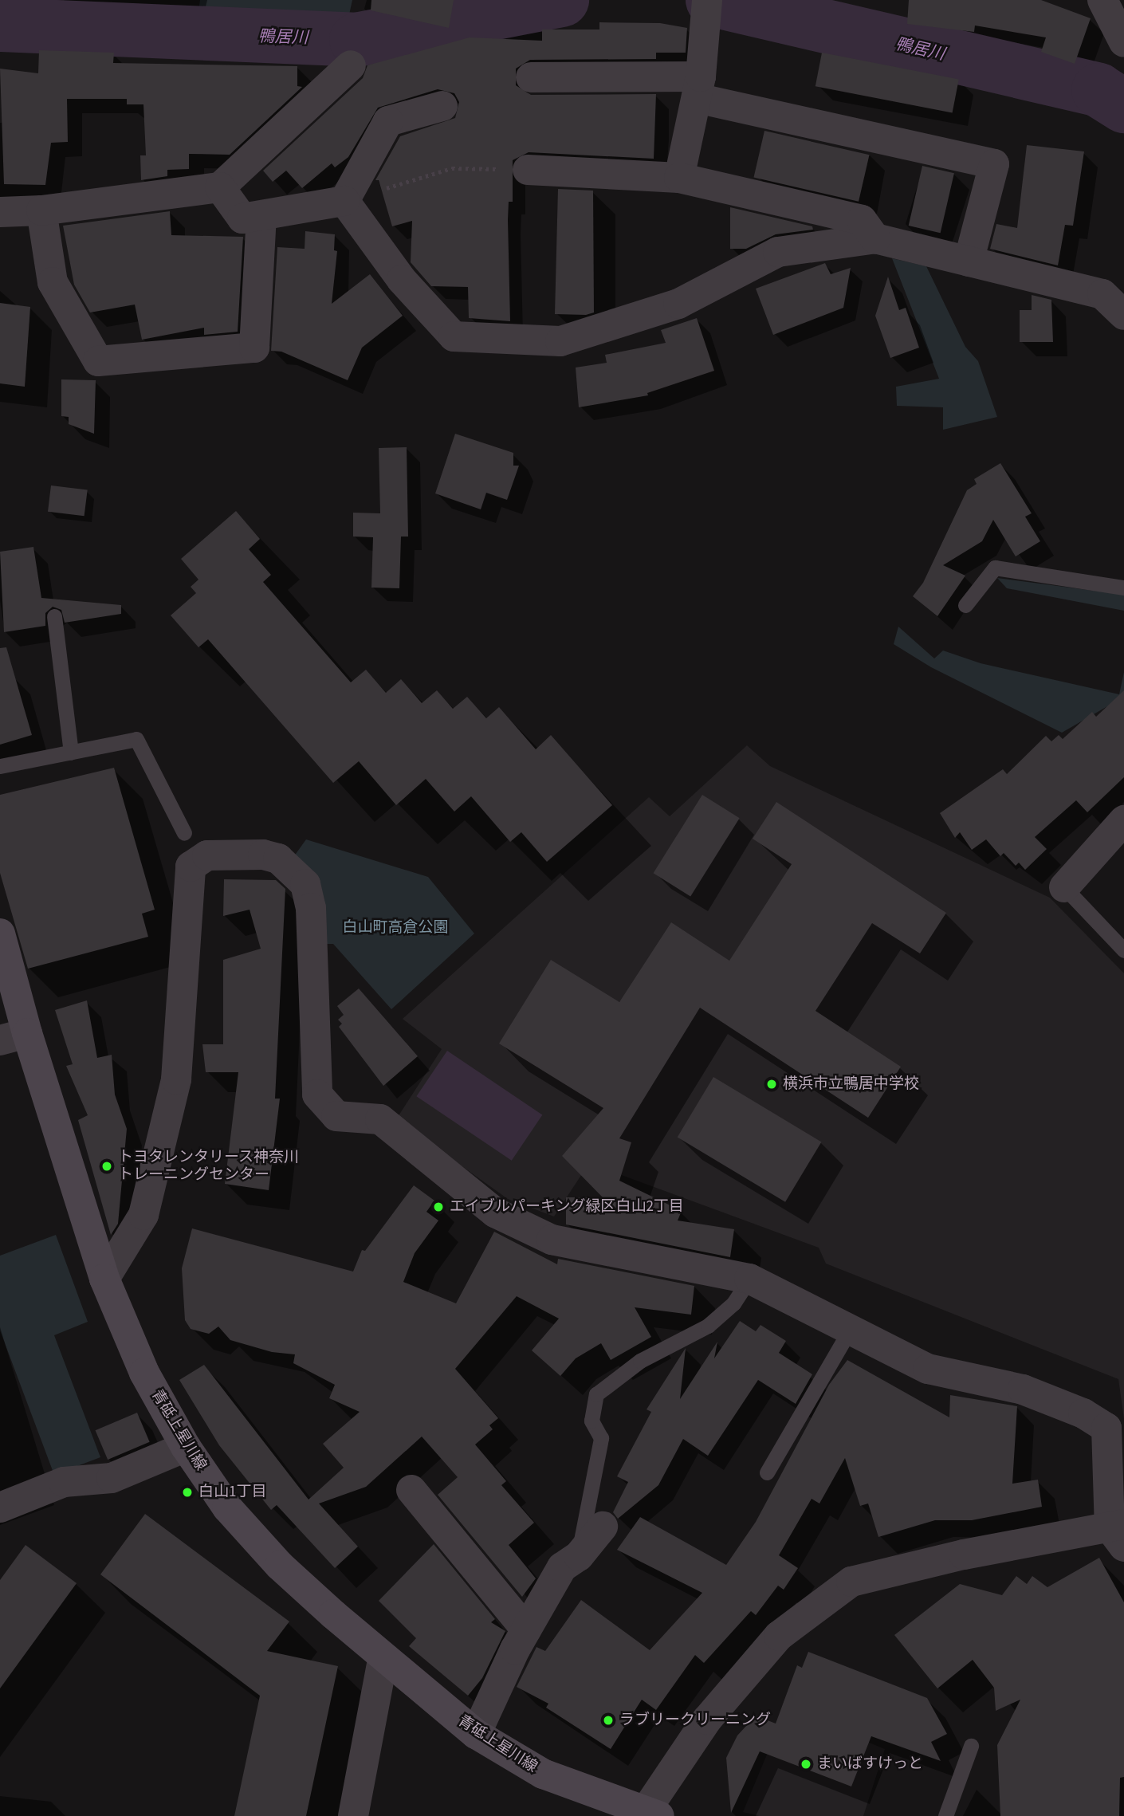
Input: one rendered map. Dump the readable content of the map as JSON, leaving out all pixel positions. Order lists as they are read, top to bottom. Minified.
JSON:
{"streets":{"main road":["青砥上星川線"]},"water":["鴨居川"],"parks":["白山町高倉公園"],"places":["横浜市立鴨居中学校","トヨタレンタリース神奈川 トレーニングセンター","エイブルパーキング緑区白山2丁目","白山1丁目","ラブリークリーニング","まいばすけっと"]}
